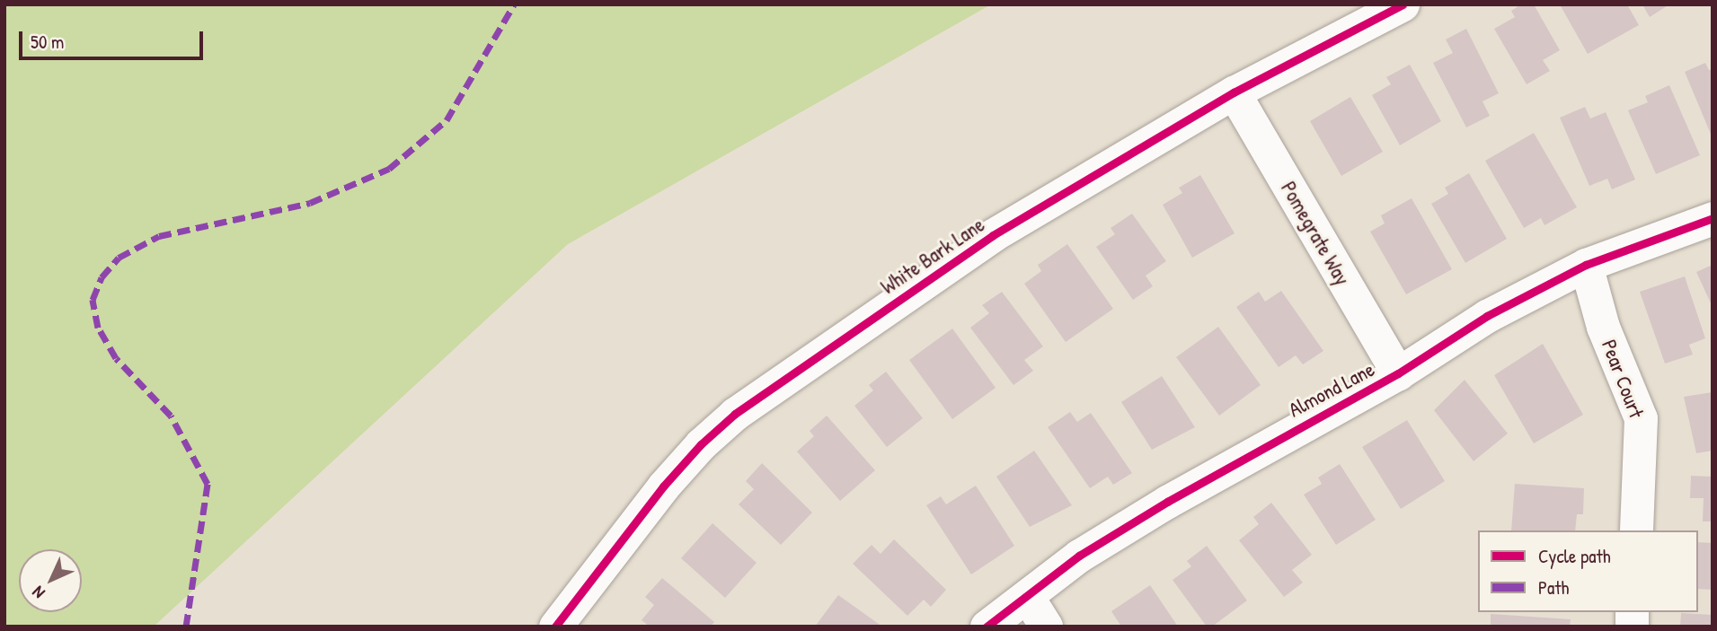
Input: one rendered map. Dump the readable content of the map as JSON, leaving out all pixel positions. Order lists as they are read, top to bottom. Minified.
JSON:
{"streets":{"street":["Pomegrate Way","White Bark Lane","Pear Court","Almond Lane"]},"crossings":[["Pomegrate Way","White Bark Lane"],["Pomegrate Way","Almond Lane"],["Pear Court","Almond Lane"]],"legend":["Cycle path","Path"],"scale_bar":"50 m","north":"bottom left"}
